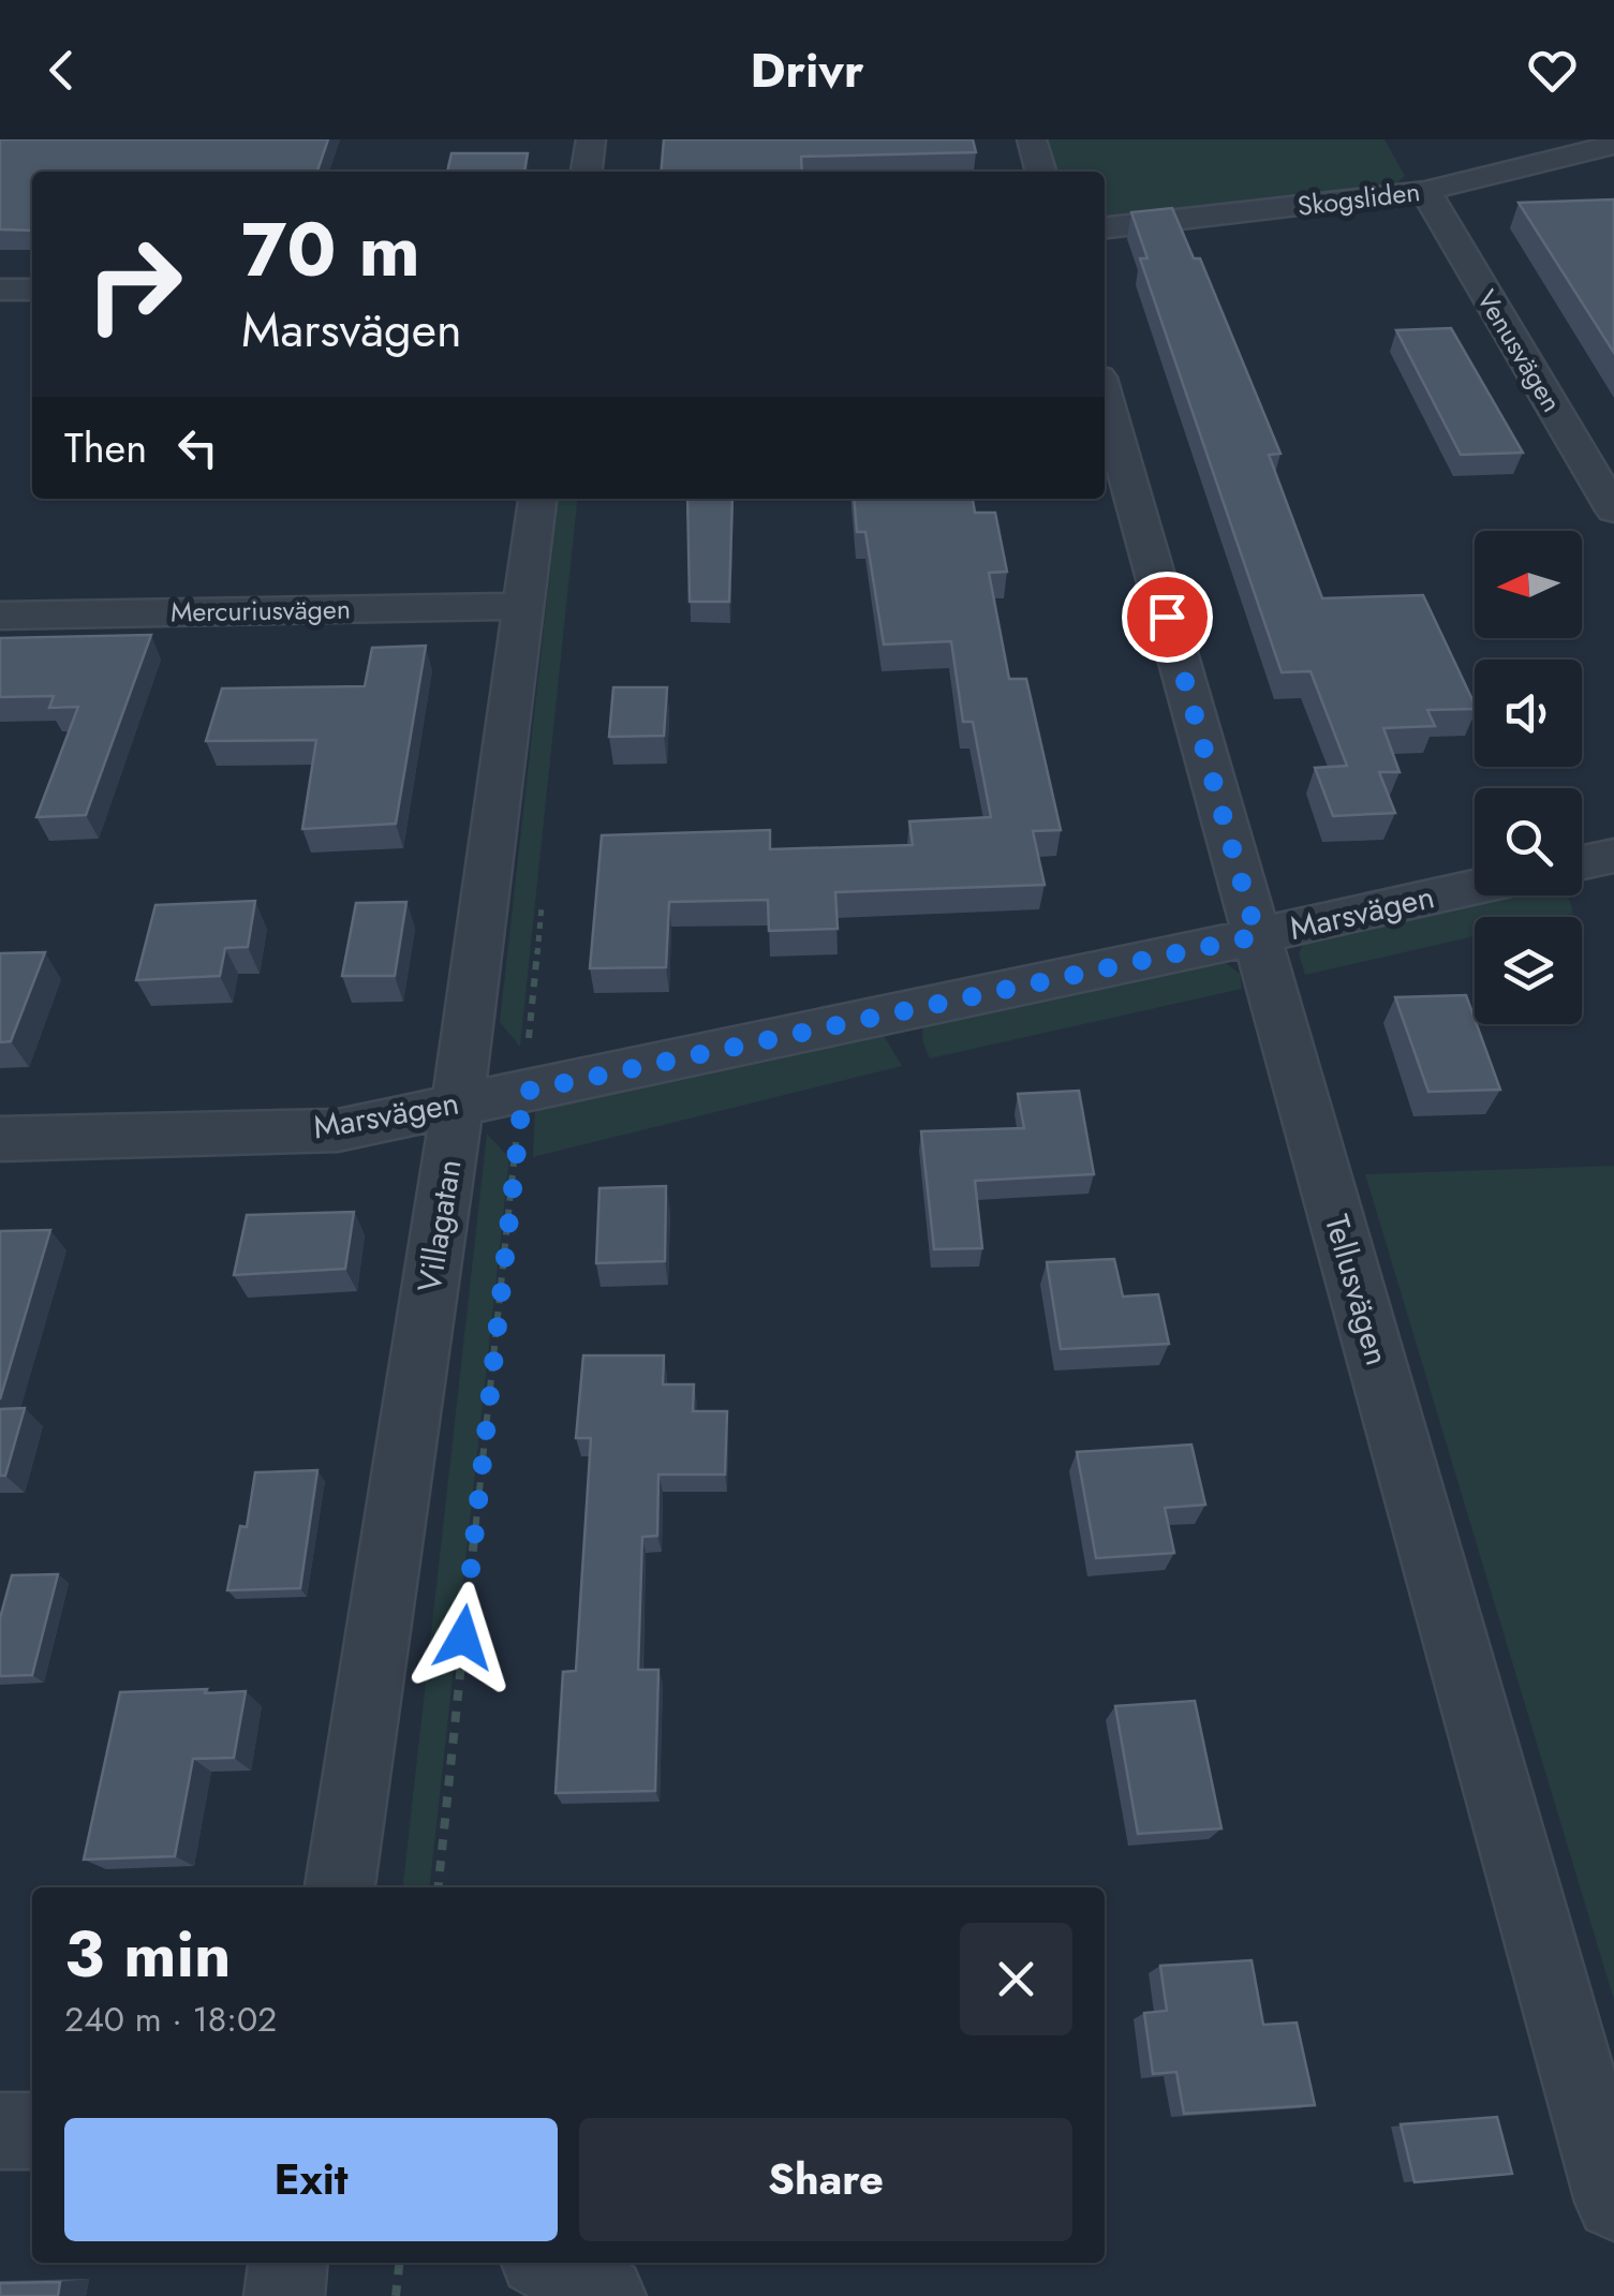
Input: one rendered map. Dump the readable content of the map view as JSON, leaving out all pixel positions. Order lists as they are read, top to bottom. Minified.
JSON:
{"streets":{"street":["Skogsliden","Venusvägen","Mercuriusvägen","Marsvägen","Villagatan","Tellusvägen"]},"crossings":[["Skogsliden","Venusvägen"],["Mercuriusvägen","Villagatan"],["Marsvägen","Villagatan"],["Marsvägen","Tellusvägen"]],"north":"left","page":{"header":"Drivr","turn":["70 m","Marsvägen"],"then":"Then","heading":["3 min","240 m · 18:02"],"buttons":["Exit","Share"]}}
